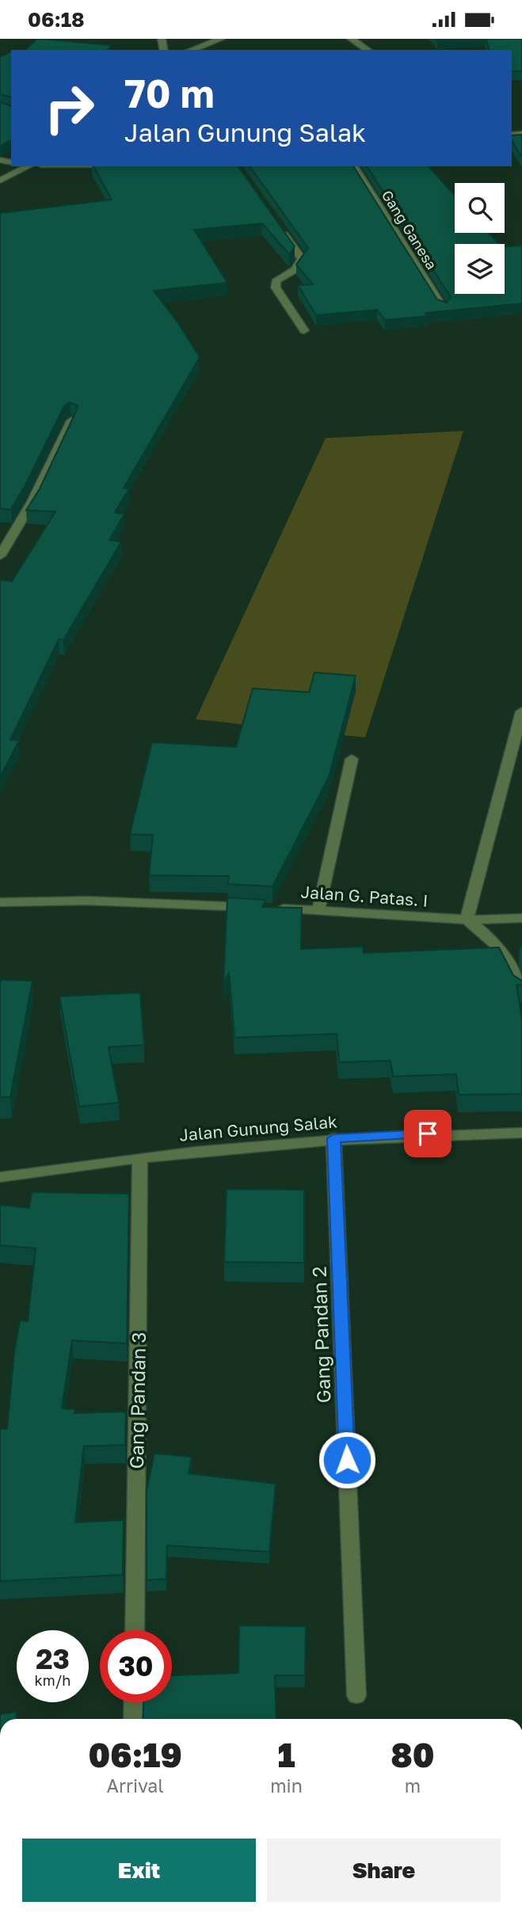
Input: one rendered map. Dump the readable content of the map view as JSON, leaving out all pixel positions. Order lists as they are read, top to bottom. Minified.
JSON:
{"streets":{"street":["Gang Ganesa","Jalan G. Patas. I","Jalan Gunung Salak","Gang Pandan 2","Gang Pandan 3"]},"crossings":[["Jalan Gunung Salak","Gang Pandan 2"],["Jalan Gunung Salak","Gang Pandan 3"]],"page":{"status":"06:18","turn":["70 m","Jalan Gunung Salak"],"speed":"23 km/h","limit":"30","eta":["06:19","Arrival","1","min","80","m"],"buttons":["Exit","Share"]}}
